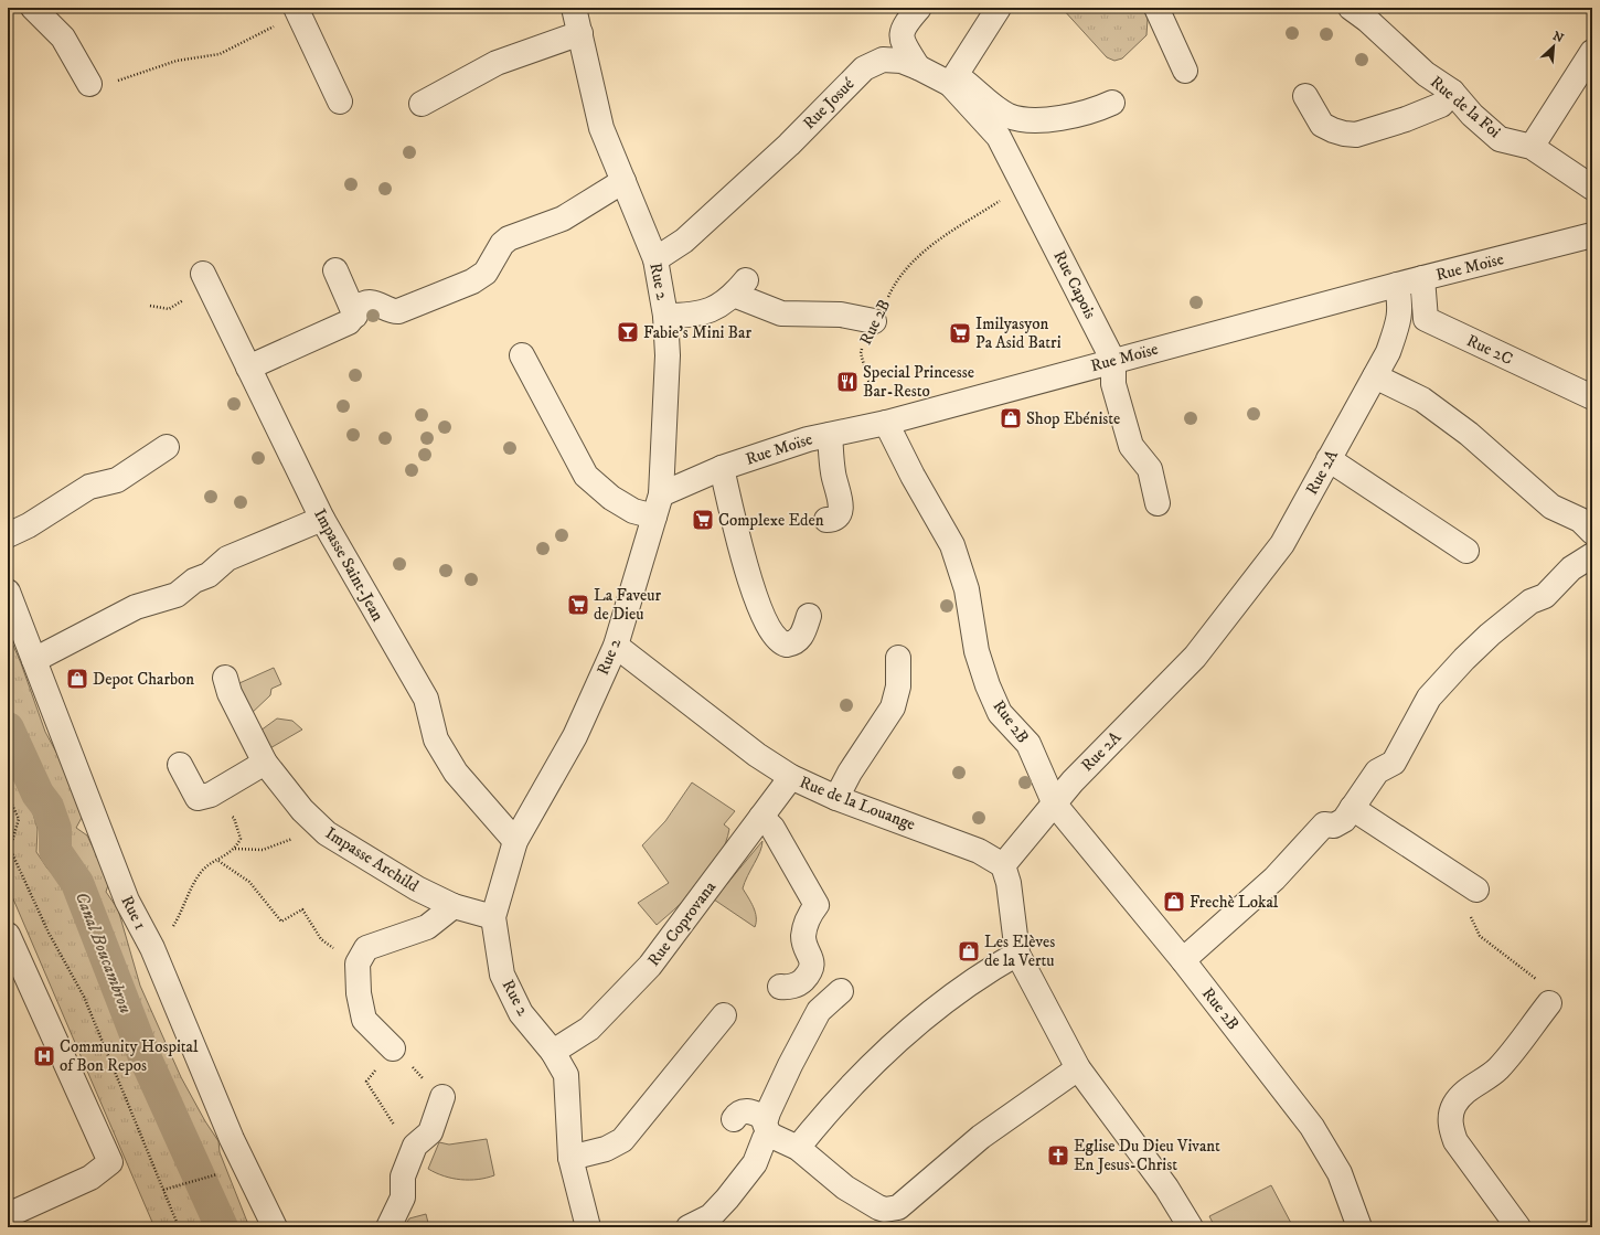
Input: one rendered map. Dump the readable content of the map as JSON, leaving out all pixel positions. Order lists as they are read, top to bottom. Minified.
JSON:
{"streets":{"street":["Rue Josué","Rue de la Foi","Rue Moïse","Rue 2","Rue Capois","Rue 2B","Rue 2C","Rue 2A","Impasse Saint-Jean","Rue de la Louange","Impasse Archild","Rue 1","Rue Coprovana"]},"crossings":[["Rue Josué","Rue 2"],["Rue Josué","Rue Capois"],["Rue Moïse","Rue 2"],["Rue Moïse","Rue Capois"],["Rue Moïse","Rue 2B"],["Rue Moïse","Rue 2C"],["Rue Moïse","Rue 2A"],["Rue 2","Impasse Saint-Jean"],["Rue 2","Rue de la Louange"],["Rue 2","Impasse Archild"],["Rue 2","Rue Coprovana"],["Rue Capois","Rue 2B"],["Rue 2B","Rue 2A"],["Rue 2A","Rue de la Louange"],["Rue de la Louange","Rue Coprovana"]],"water":["Canal Boucambrou"],"places":{"bar":["Fabie's Mini Bar"],"supermarket":["Imilyasyon Pa Asid Batri","Complexe Eden","La Faveur de Dieu"],"restaurant":["Special Princesse Bar-Resto"],"shop":["Shop Ebéniste","Depot Charbon","Frechè Lokal","Les Elèves de la Vertu"],"hospital":["Community Hospital of Bon Repos"],"church":["Eglise Du Dieu Vivant En Jesus-Christ"]},"north":"top right"}
